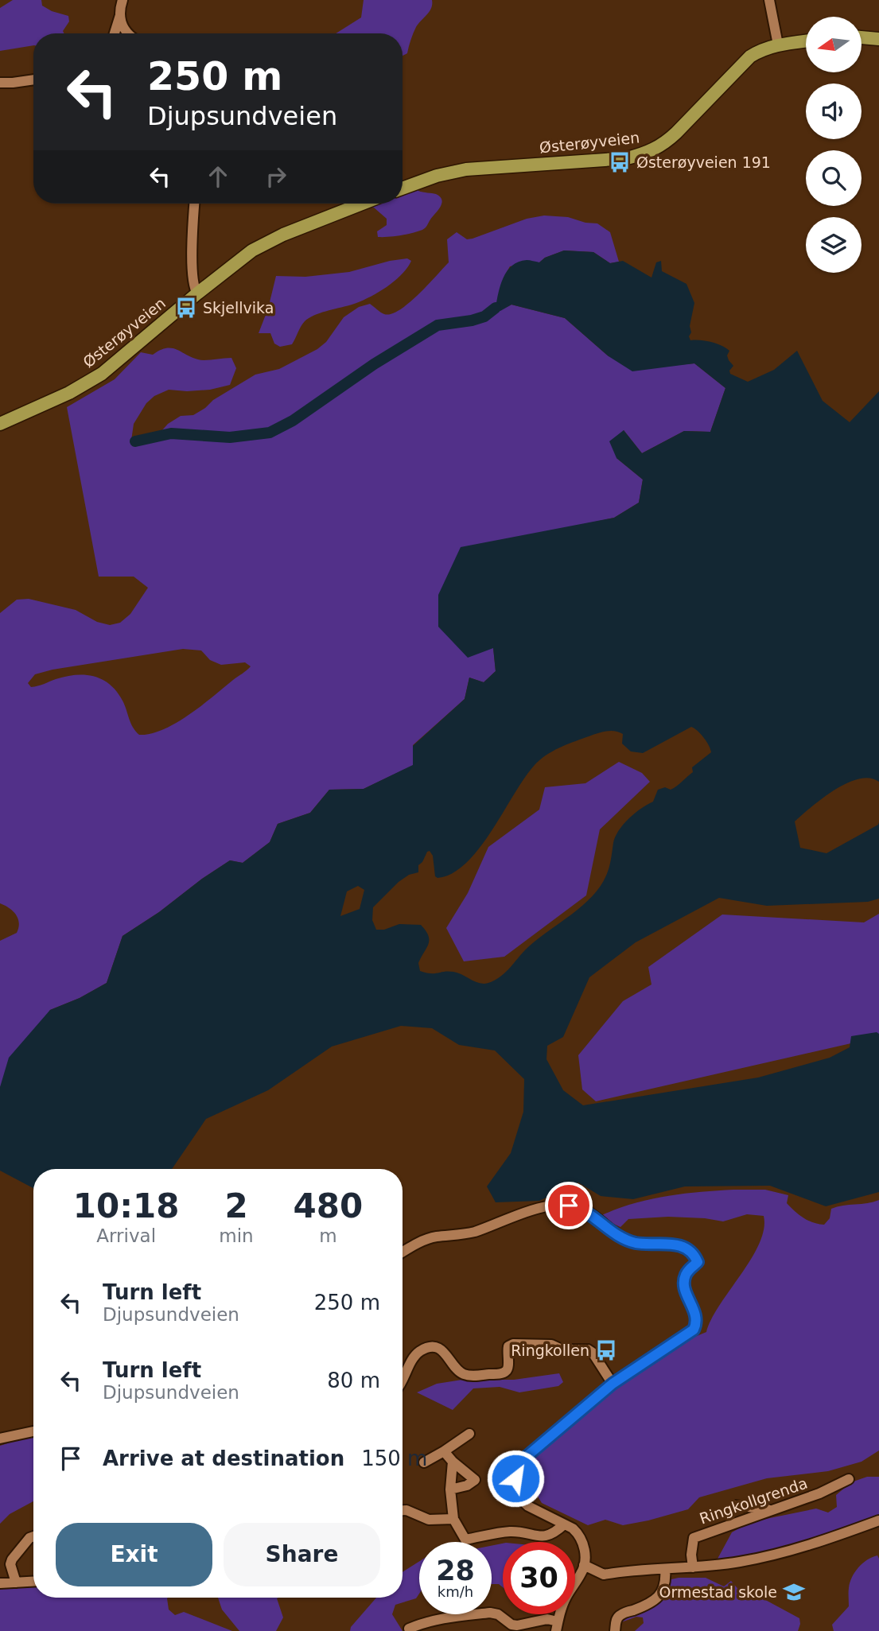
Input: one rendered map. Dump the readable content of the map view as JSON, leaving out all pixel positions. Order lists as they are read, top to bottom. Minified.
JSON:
{"streets":{"main road":["Østerøyveien"],"street":["Ringkollgrenda"]},"places":{"bus stop":["Østerøyveien 191","Skjellvika","Ringkollen"],"school or university":["Ormestad skole"]},"north":"left","page":{"turn":["250 m","Djupsundveien"],"eta":["10:18","Arrival","2","min","480","m"],"list":[{"name":"Turn left","note":"Djupsundveien","value":"250 m"},{"name":"Turn left","note":"Djupsundveien","value":"80 m"},{"name":"Arrive at destination","value":"150 m"}],"buttons":["Exit","Share"],"speed":"28 km/h","limit":"30"}}
